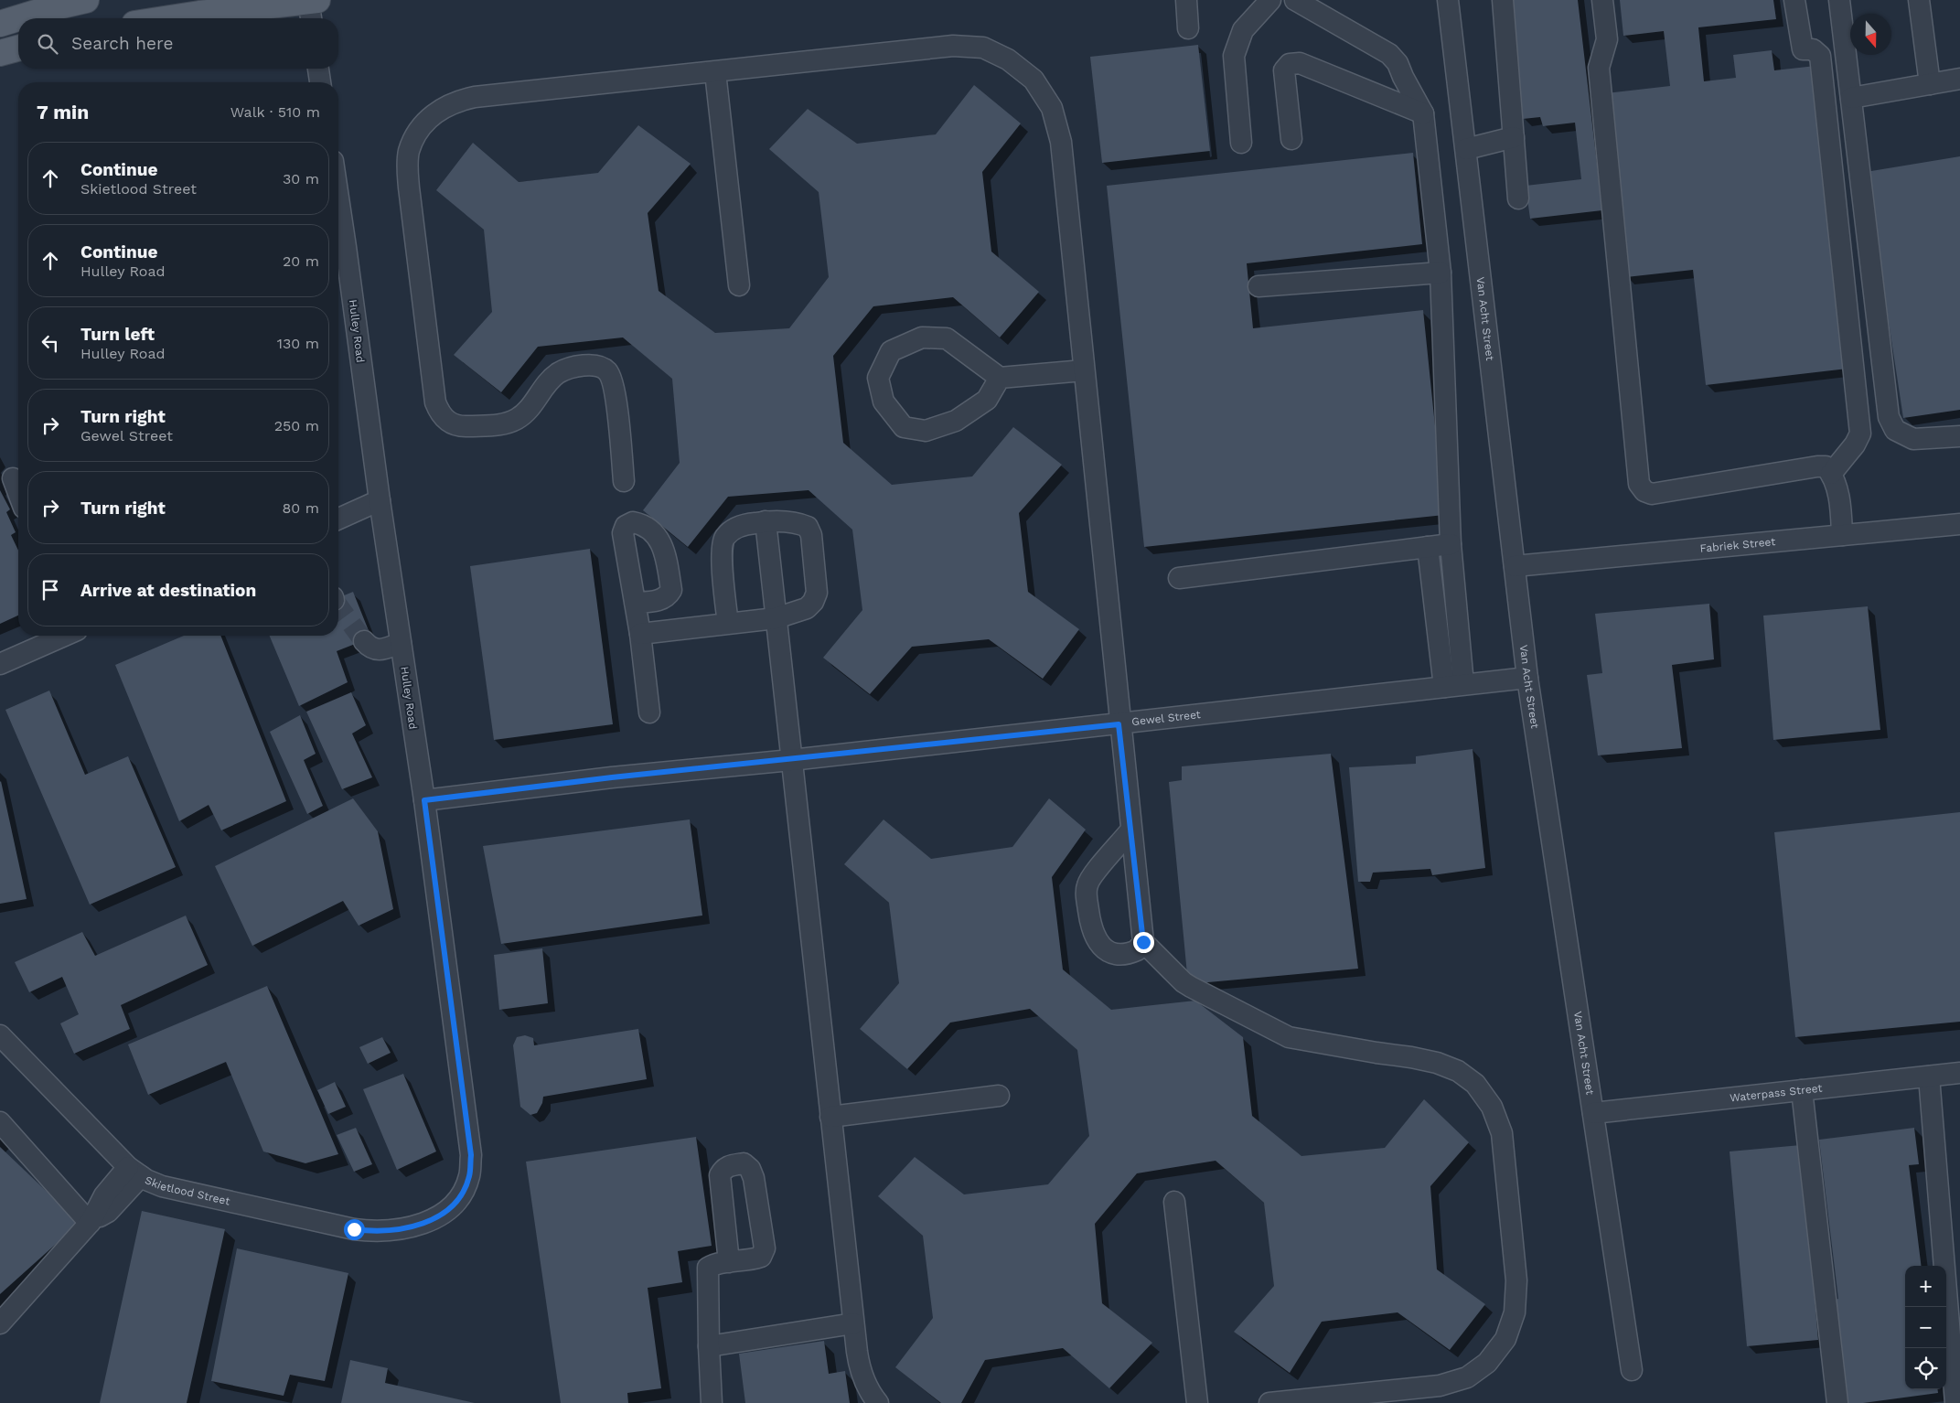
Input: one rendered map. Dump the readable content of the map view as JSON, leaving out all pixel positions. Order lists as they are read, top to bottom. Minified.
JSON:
{"streets":{"street":["Van Acht Street","Hulley Road","Fabriek Street","Gewel Street","Waterpass Street","Skietlood Street"]},"crossings":[["Van Acht Street","Fabriek Street"],["Van Acht Street","Gewel Street"],["Van Acht Street","Waterpass Street"],["Hulley Road","Gewel Street"],["Hulley Road","Skietlood Street"]],"north":"bottom","page":{"search":"Search here","heading":["7 min","Walk · 510 m"],"list":[["Continue","Skietlood Street","30 m"],["Continue","Hulley Road","20 m"],["Turn left","Hulley Road","130 m"],["Turn right","Gewel Street","250 m"],["Turn right","80 m"],"Arrive at destination"],"map_buttons":["+","−"]}}
